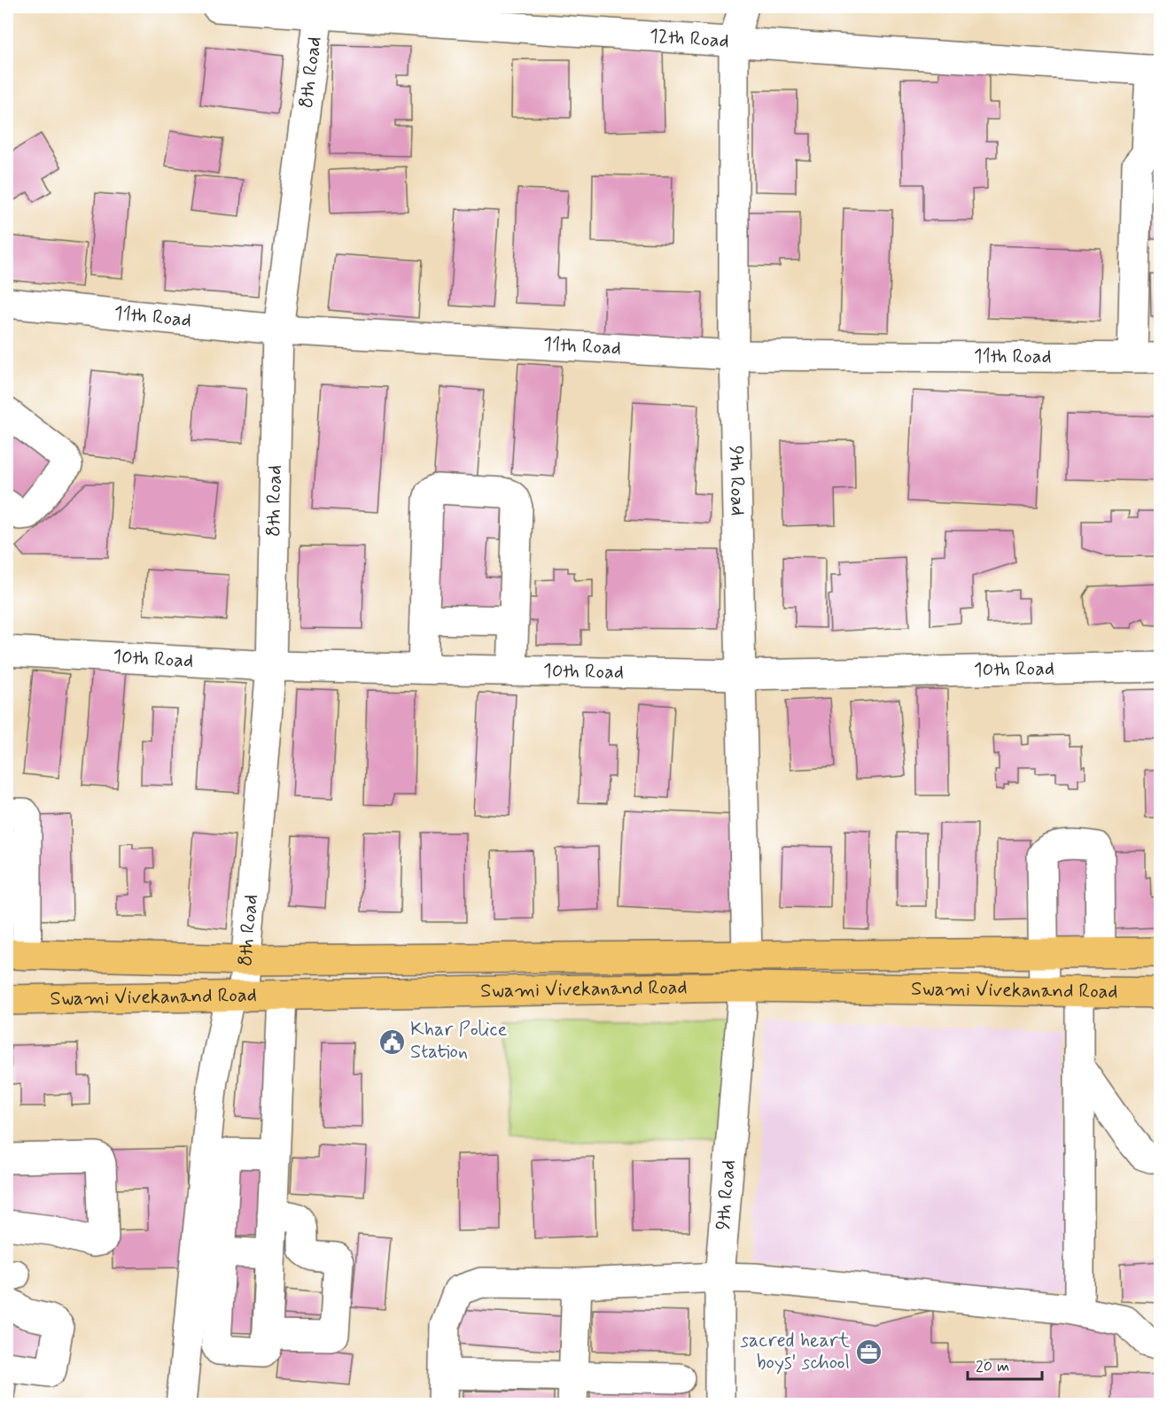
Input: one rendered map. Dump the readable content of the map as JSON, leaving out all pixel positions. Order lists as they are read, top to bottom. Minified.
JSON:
{"streets":{"main road":["Swami Vivekanand Road"],"street":["12th Road","8th Road","11th Road","9th Road","10th Road"]},"crossings":[["12th Road","8th Road"],["12th Road","9th Road"],["8th Road","11th Road"],["8th Road","10th Road"],["8th Road","Swami Vivekanand Road"],["11th Road","9th Road"],["9th Road","10th Road"],["9th Road","Swami Vivekanand Road"]],"places":{"public building":["Khar Police Station"],"office":["sacred heart boys' school"]},"scale_bar":"20 m"}
